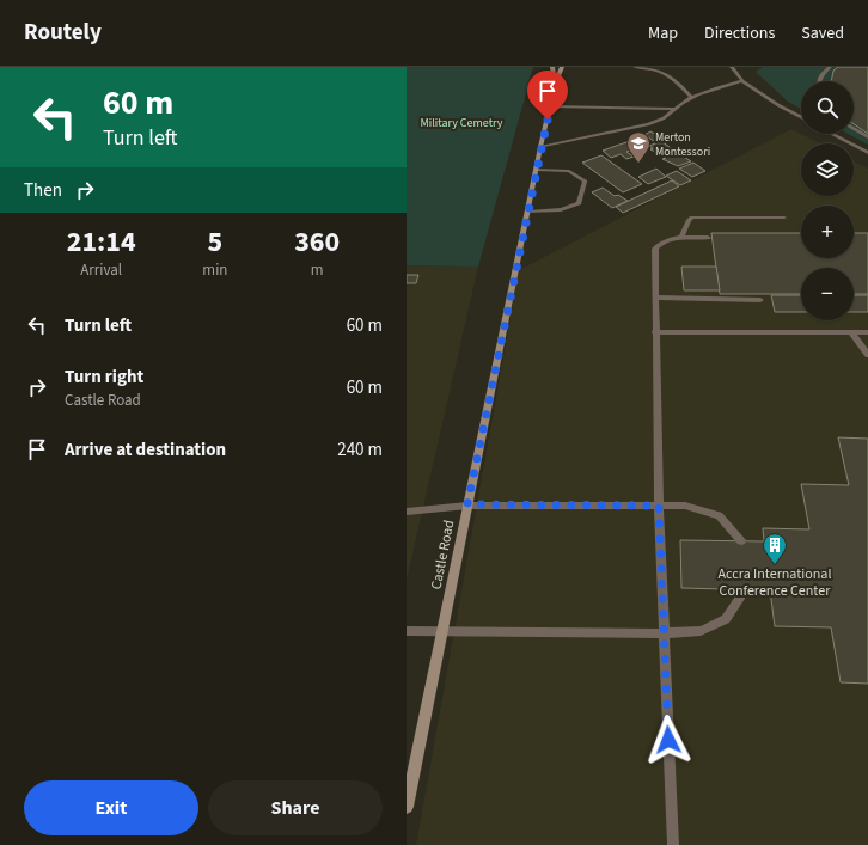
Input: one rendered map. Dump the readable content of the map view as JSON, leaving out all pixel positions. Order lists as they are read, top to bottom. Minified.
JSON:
{"streets":{"main road":["Castle Road"]},"parks":["Military Cemetry"],"places":{"school or university":["Merton Montessori"],"building":["Accra International Conference Center"]},"page":{"header":"Routely","nav":["Map","Directions","Saved"],"turn":["60 m","Turn left"],"map_buttons":["+","−"],"then":"Then","eta":["21:14","Arrival","5","min","360","m"],"list":[{"name":"Turn left","value":"60 m"},{"name":"Turn right","note":"Castle Road","value":"60 m"},{"name":"Arrive at destination","value":"240 m"}],"buttons":["Exit","Share"]}}
